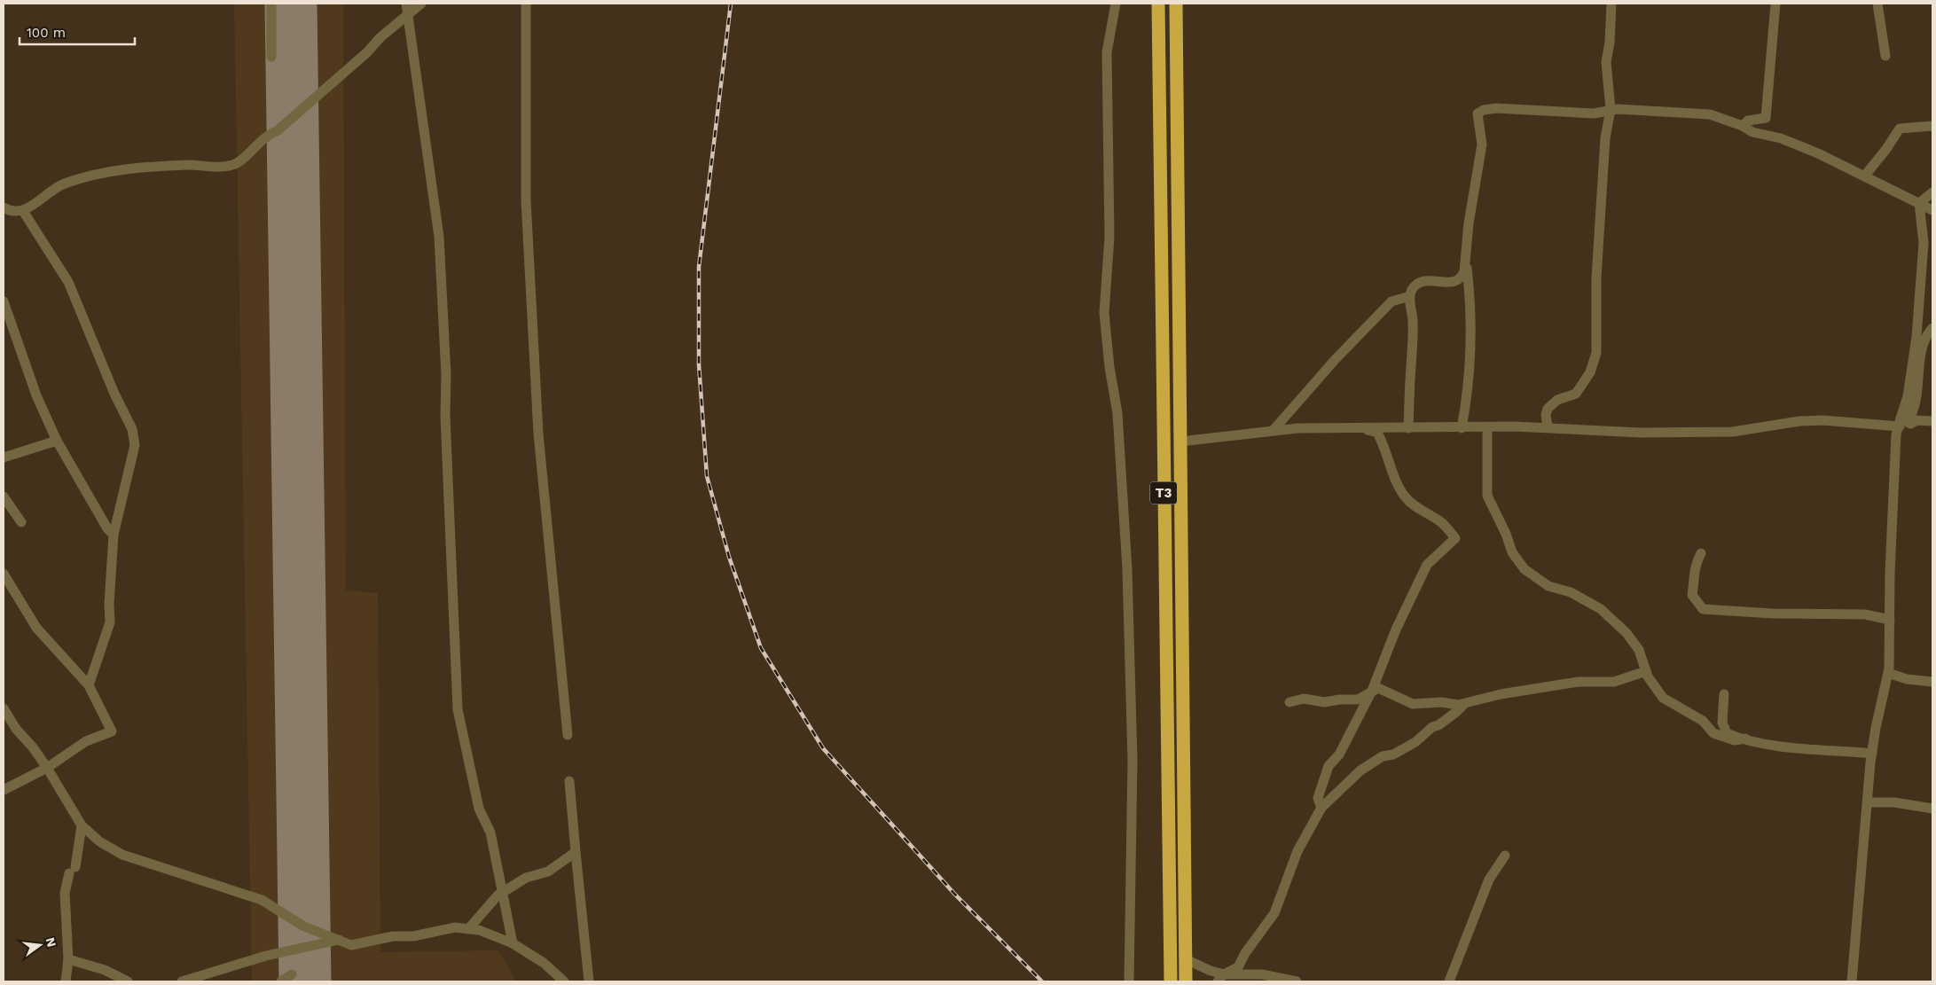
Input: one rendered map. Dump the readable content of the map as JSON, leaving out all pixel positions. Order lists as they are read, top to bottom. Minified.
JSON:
{"streets":{"highway":["T3"]},"scale_bar":"100 m","north":"right"}
